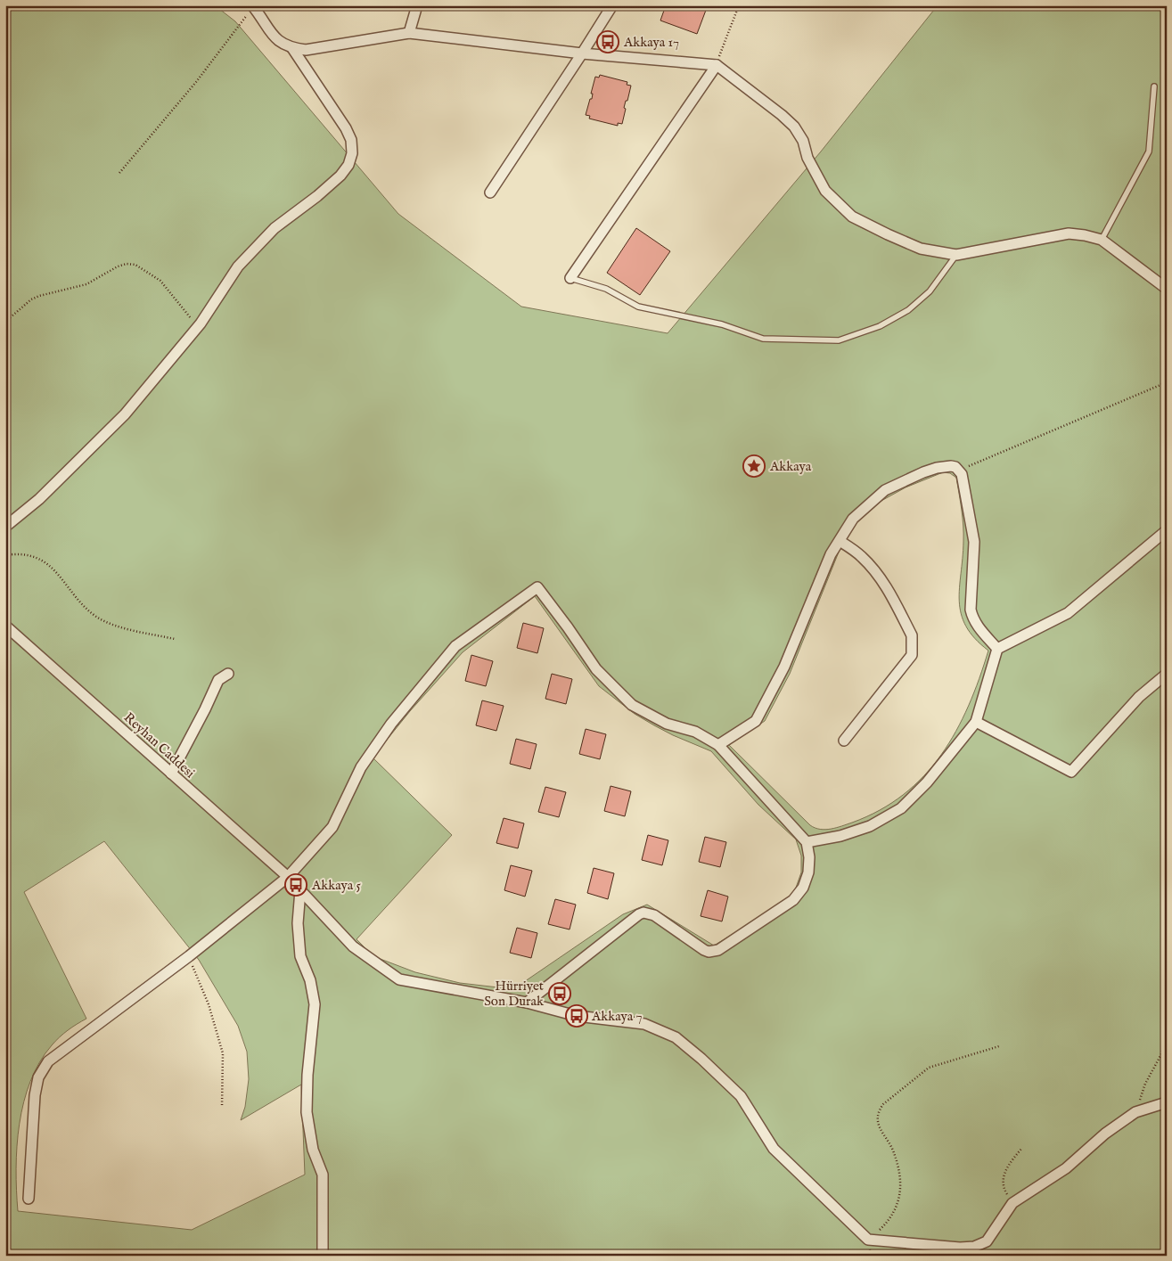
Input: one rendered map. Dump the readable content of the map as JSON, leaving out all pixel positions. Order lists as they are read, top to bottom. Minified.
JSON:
{"streets":{"street":["Reyhan Caddesi"]},"places":{"bus stop":["Akkaya 17","Akkaya 5","Hürriyet Son Durak","Akkaya 7"],"place":["Akkaya"]}}
